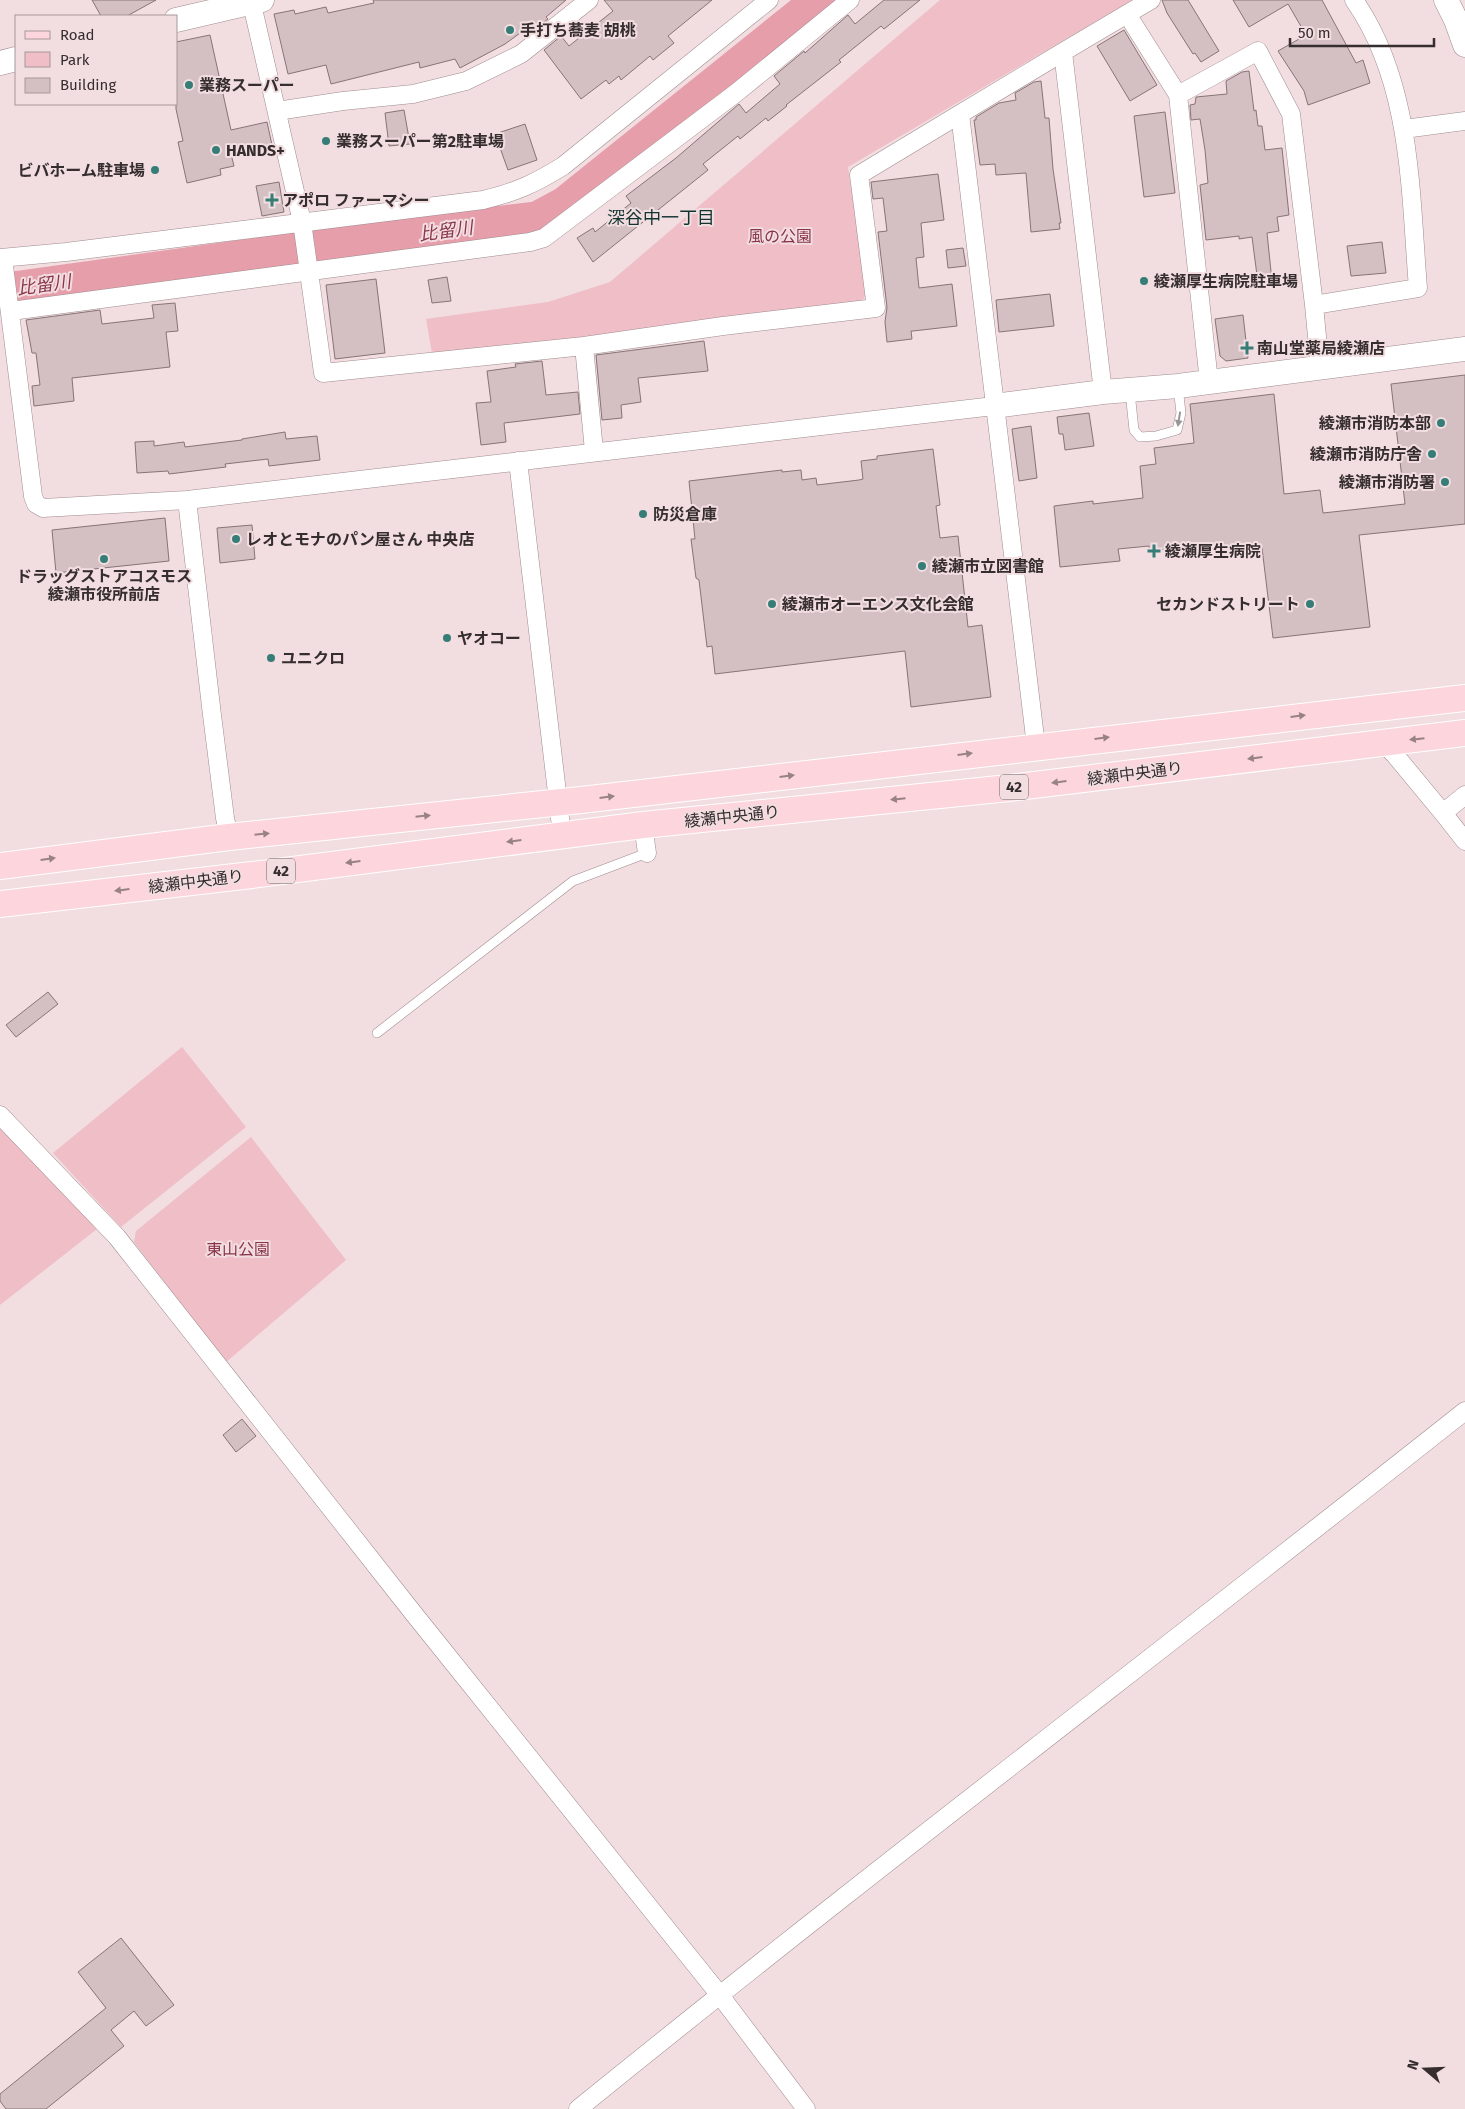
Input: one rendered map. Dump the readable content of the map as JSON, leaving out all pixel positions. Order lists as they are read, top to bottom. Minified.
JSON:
{"streets":{"main road":["綾瀬中央通り","42"]},"districts":["深谷中一丁目"],"water":["比留川"],"parks":["風の公園","東山公園"],"places":{"other":["手打ち蕎麦 胡桃","業務スーパー","業務スーパー第2駐車場","HANDS+","ビバホーム駐車場","綾瀬厚生病院駐車場","綾瀬市消防本部","綾瀬市消防庁舎","綾瀬市消防署","防災倉庫","レオとモナのパン屋さん 中央店","ドラッグストアコスモス 綾瀬市役所前店","綾瀬市立図書館","綾瀬市オーエンス文化会館","セカンドストリート","ヤオコー","ユニクロ"],"health":["アポロ ファーマシー","南山堂薬局綾瀬店","綾瀬厚生病院"]},"legend":["Road","Park","Building"],"scale_bar":"50 m","north":"left"}
